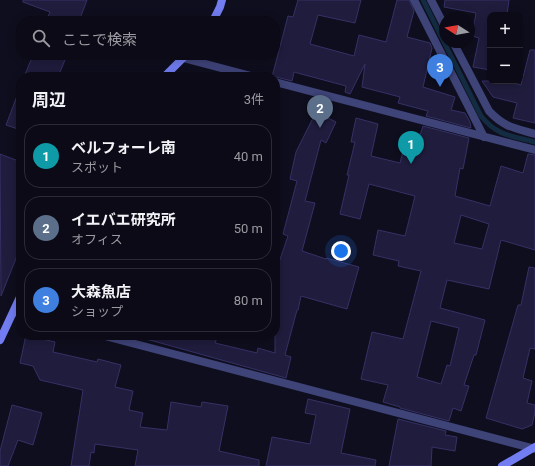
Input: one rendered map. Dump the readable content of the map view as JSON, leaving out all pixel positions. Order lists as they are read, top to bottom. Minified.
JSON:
{"north":"left","page":{"map_buttons":["+","−"],"search":"ここで検索","pins":["3","2","1"],"heading":["周辺","3件"],"list":[{"mark":"1","name":"ベルフォーレ南","note":"スポット","value":"40 m"},{"mark":"2","name":"イエバエ研究所","note":"オフィス","value":"50 m"},{"mark":"3","name":"大森魚店","note":"ショップ","value":"80 m"}]}}
